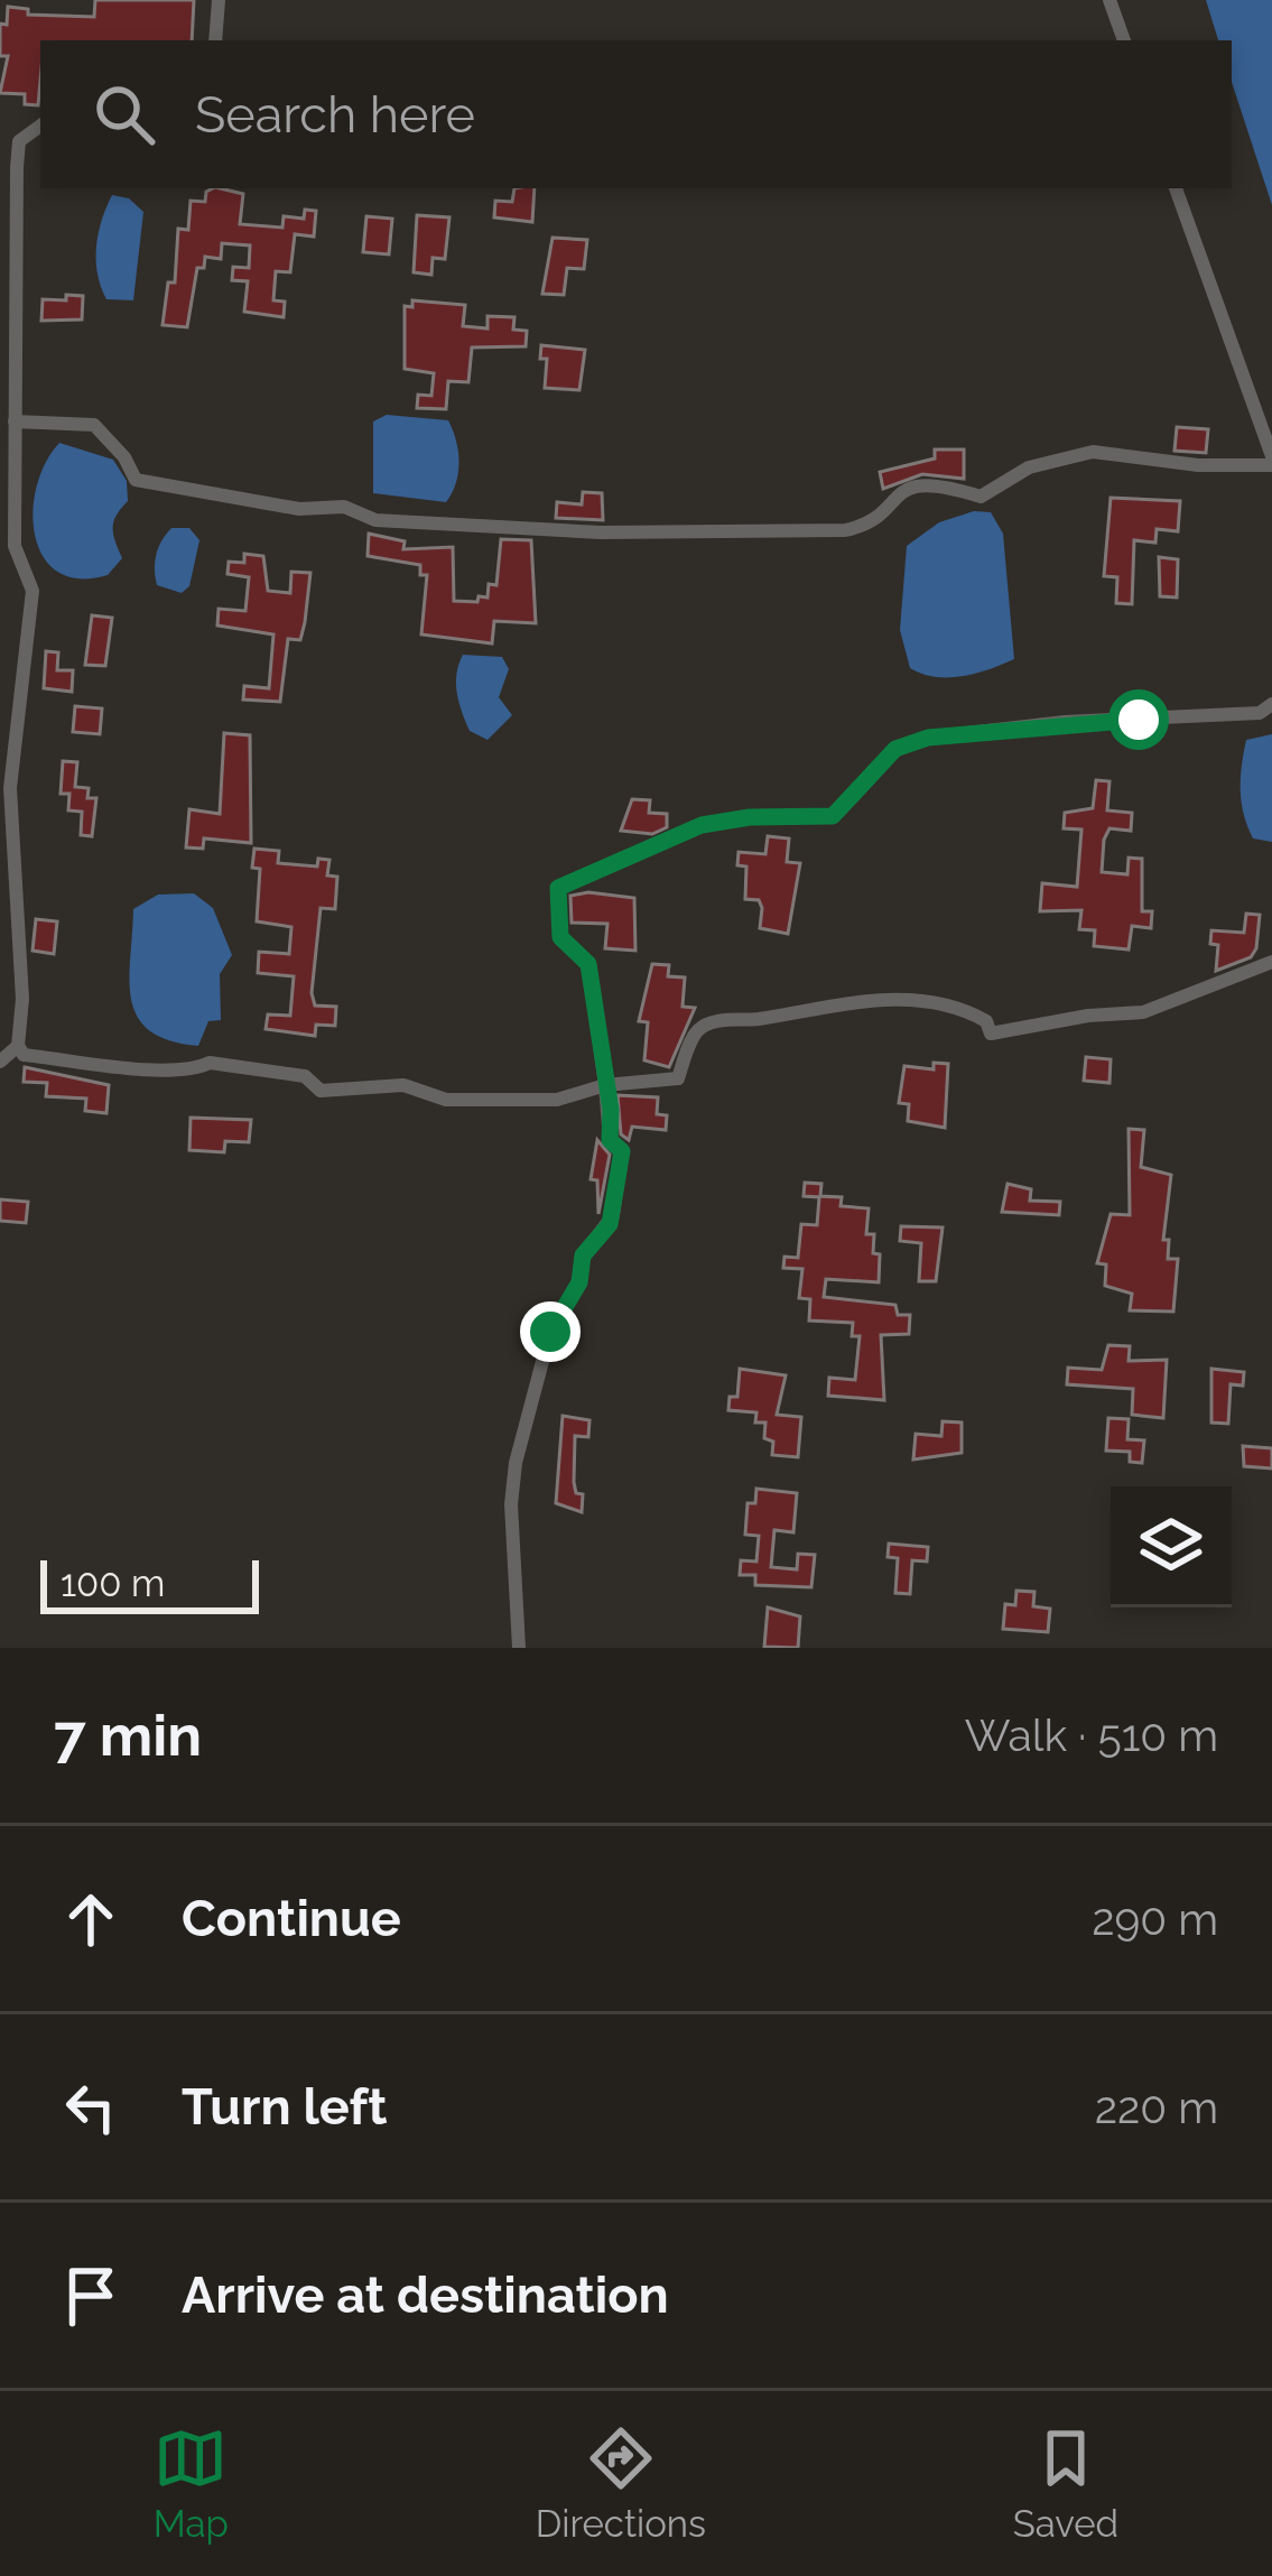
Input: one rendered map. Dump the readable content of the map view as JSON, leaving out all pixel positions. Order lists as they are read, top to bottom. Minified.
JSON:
{"scale_bar":"100 m","page":{"search":"Search here","scale":"100 m","heading":["7 min","Walk · 510 m"],"list":[["Continue","290 m"],["Turn left","220 m"],"Arrive at destination"],"nav":["Map","Directions","Saved"]}}
